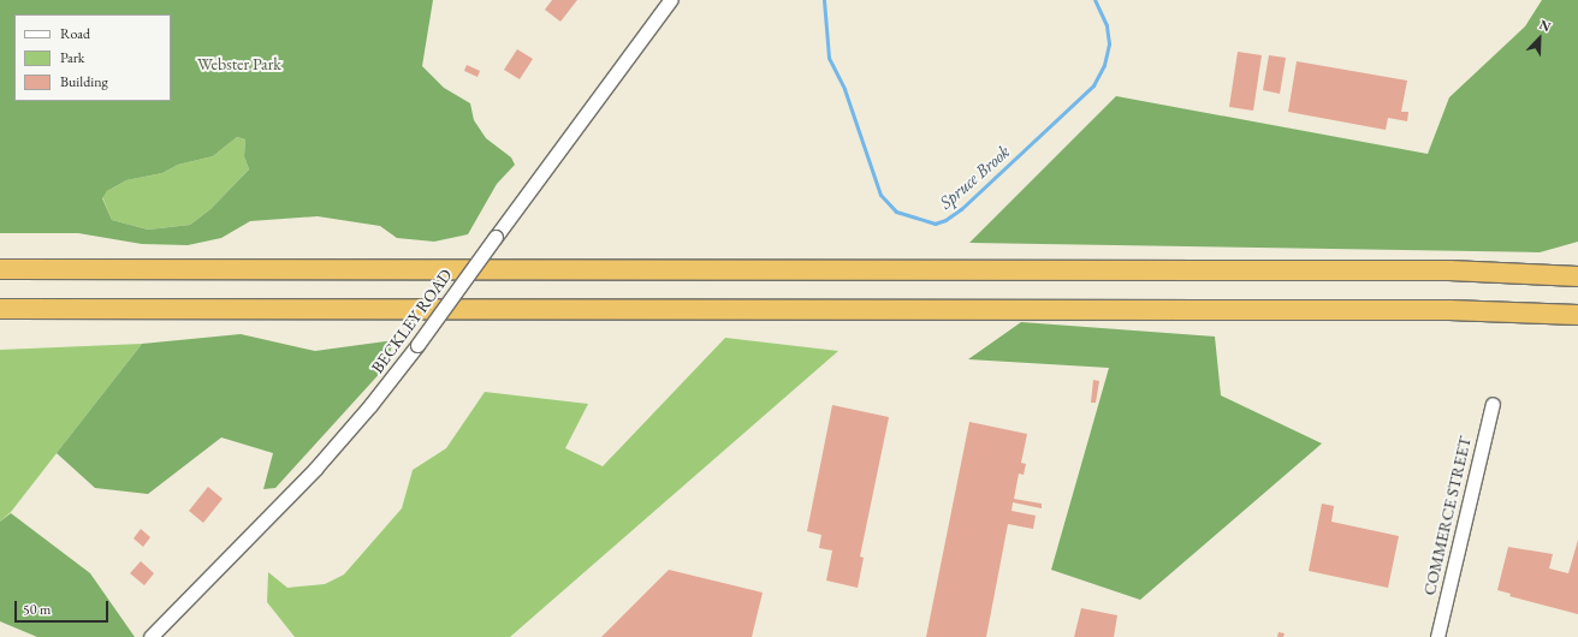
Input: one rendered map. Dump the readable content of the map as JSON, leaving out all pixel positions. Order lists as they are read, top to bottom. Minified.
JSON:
{"streets":{"street":["BECKLEY ROAD","COMMERCE STREET"]},"water":["Spruce Brook"],"parks":["Webster Park"],"legend":["Road","Park","Building"],"scale_bar":"50 m","north":"top right"}
